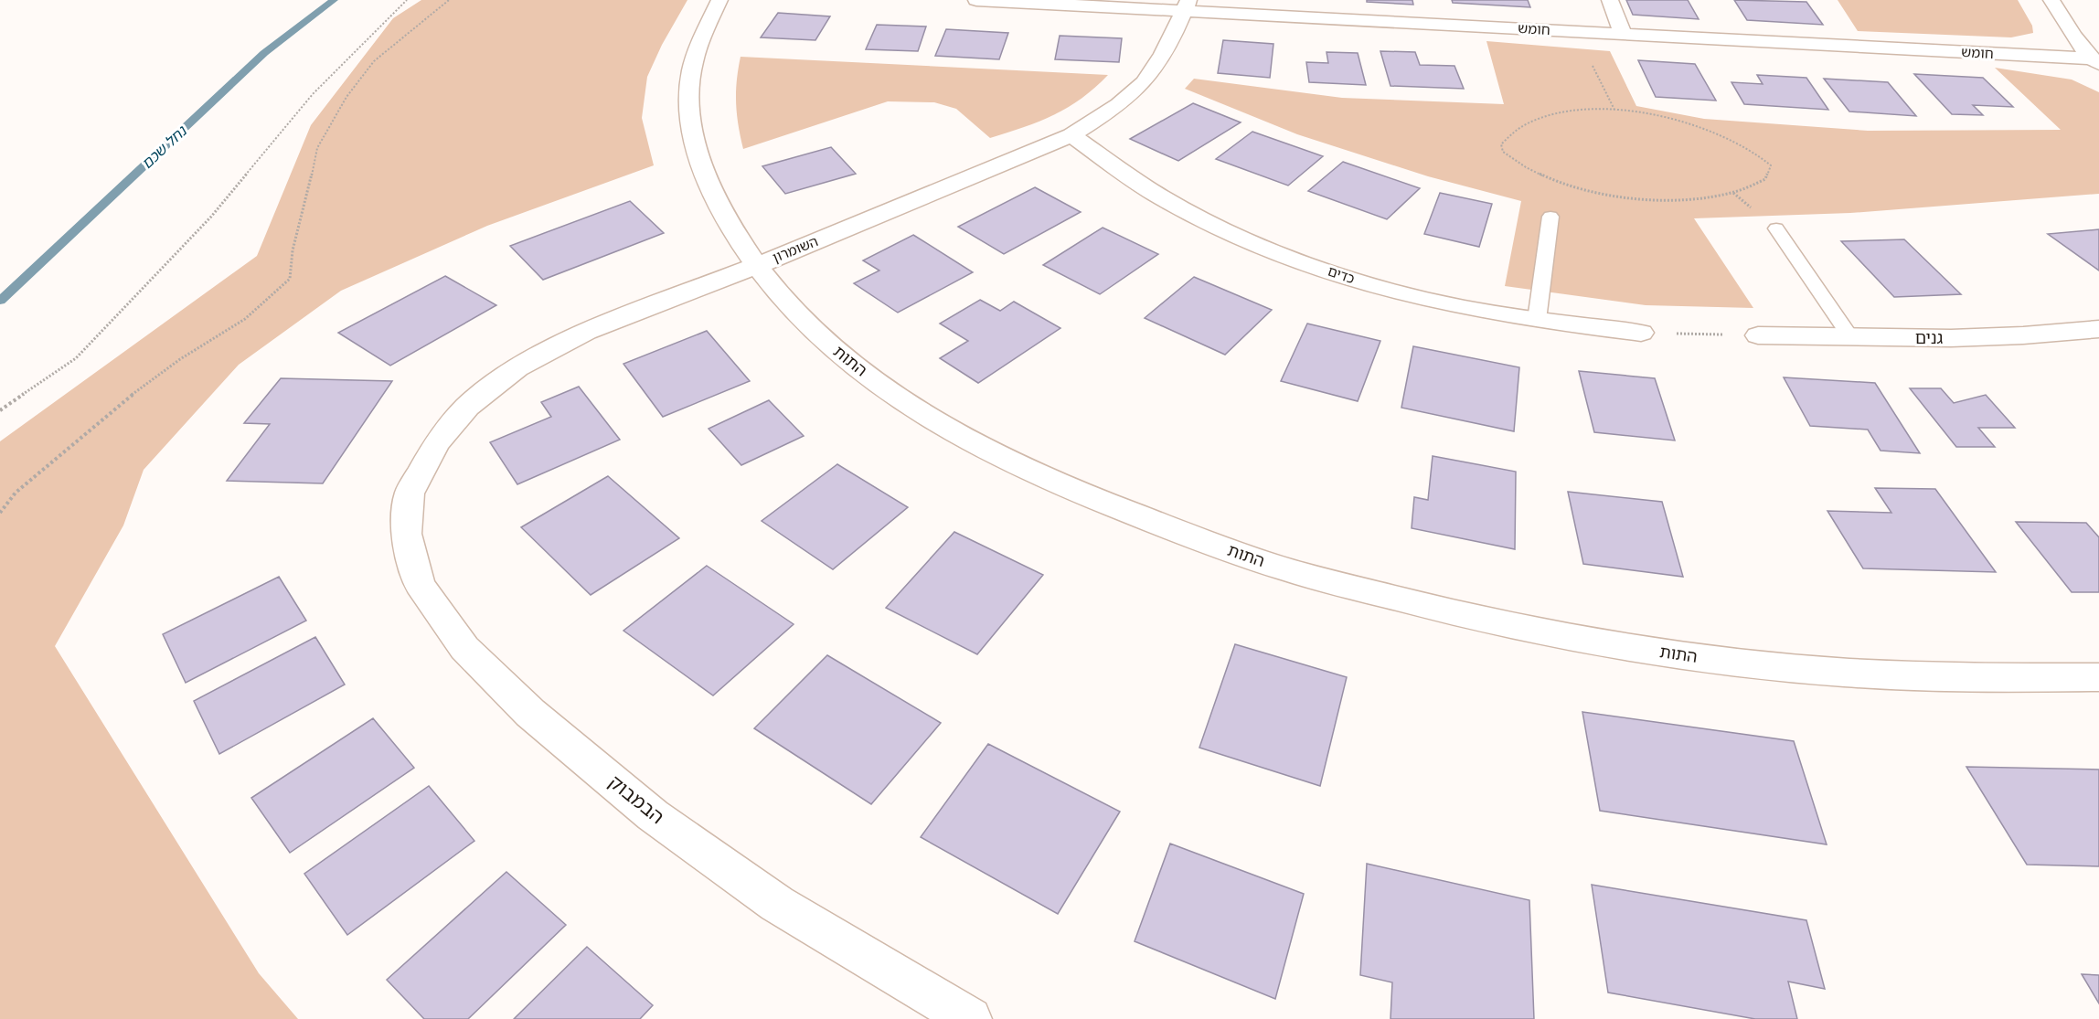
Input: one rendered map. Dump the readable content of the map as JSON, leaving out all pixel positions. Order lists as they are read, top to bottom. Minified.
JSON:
{"streets":{"street":["חומש","השומרון","כדים","גנים","התות","הבמבוק"]},"crossings":[["חומש","השומרון"],["השומרון","כדים"],["השומרון","התות"],["השומרון","הבמבוק"]],"water":["נחל שכם"]}
